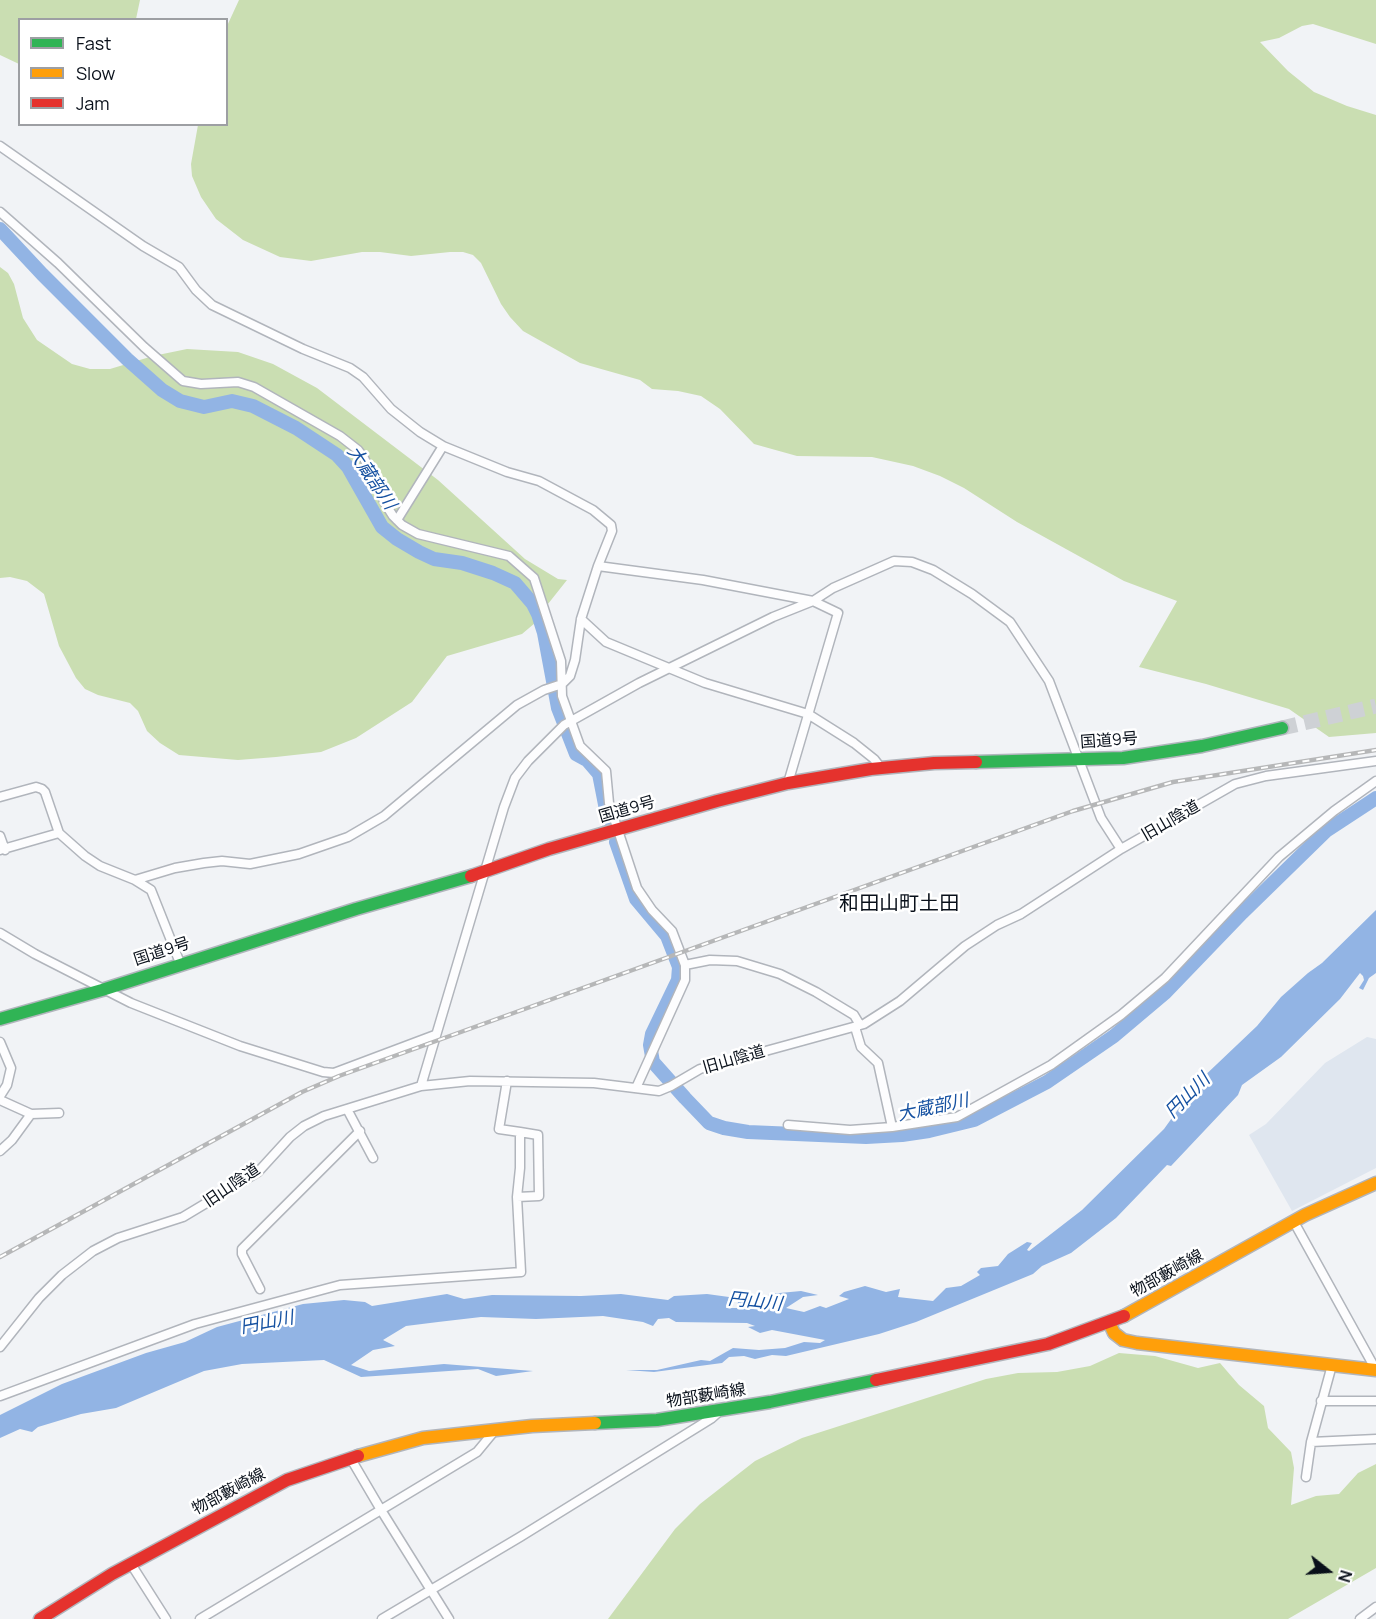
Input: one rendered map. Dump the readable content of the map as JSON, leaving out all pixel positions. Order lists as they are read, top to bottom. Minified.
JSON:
{"streets":{"main road":["国道9号","物部藪崎線"],"street":["旧山陰道"]},"districts":["和田山町土田"],"water":["大蔵部川","円山川"],"legend":["Fast","Slow","Jam"],"north":"right"}
